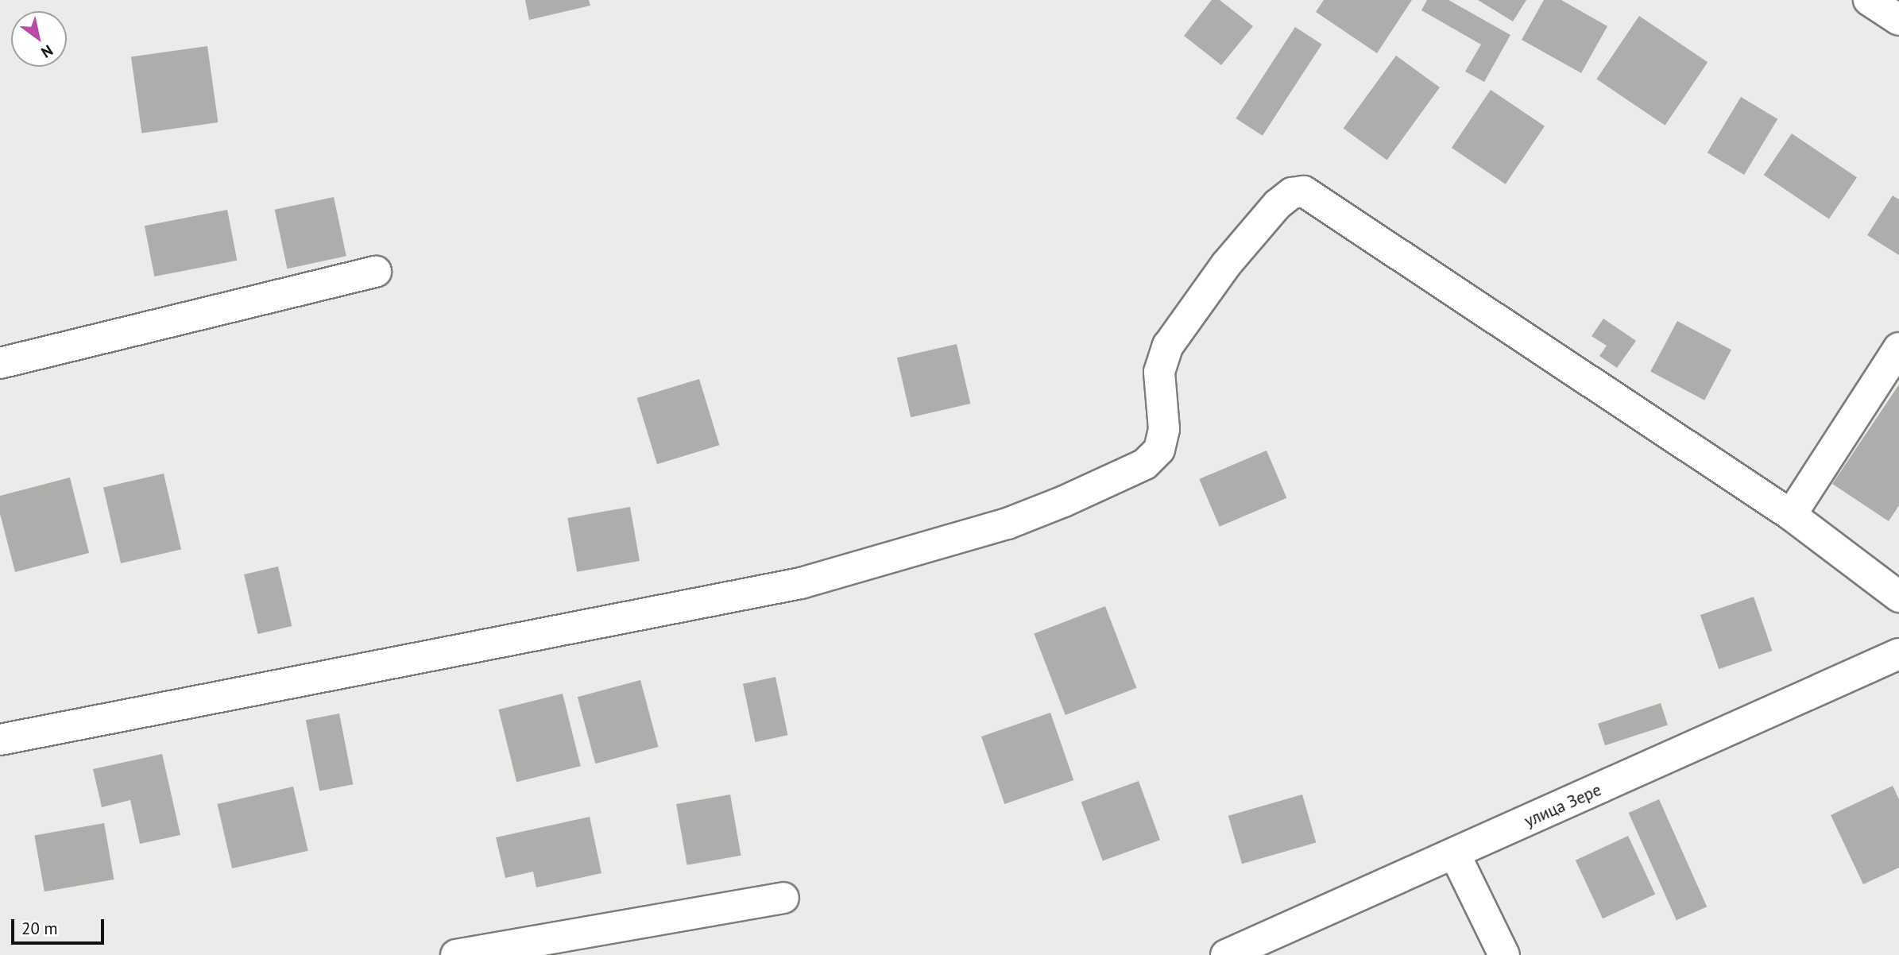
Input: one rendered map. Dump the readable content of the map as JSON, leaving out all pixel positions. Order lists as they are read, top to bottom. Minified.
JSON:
{"streets":{"street":["улица Зере"]},"scale_bar":"20 m","north":"bottom right"}
